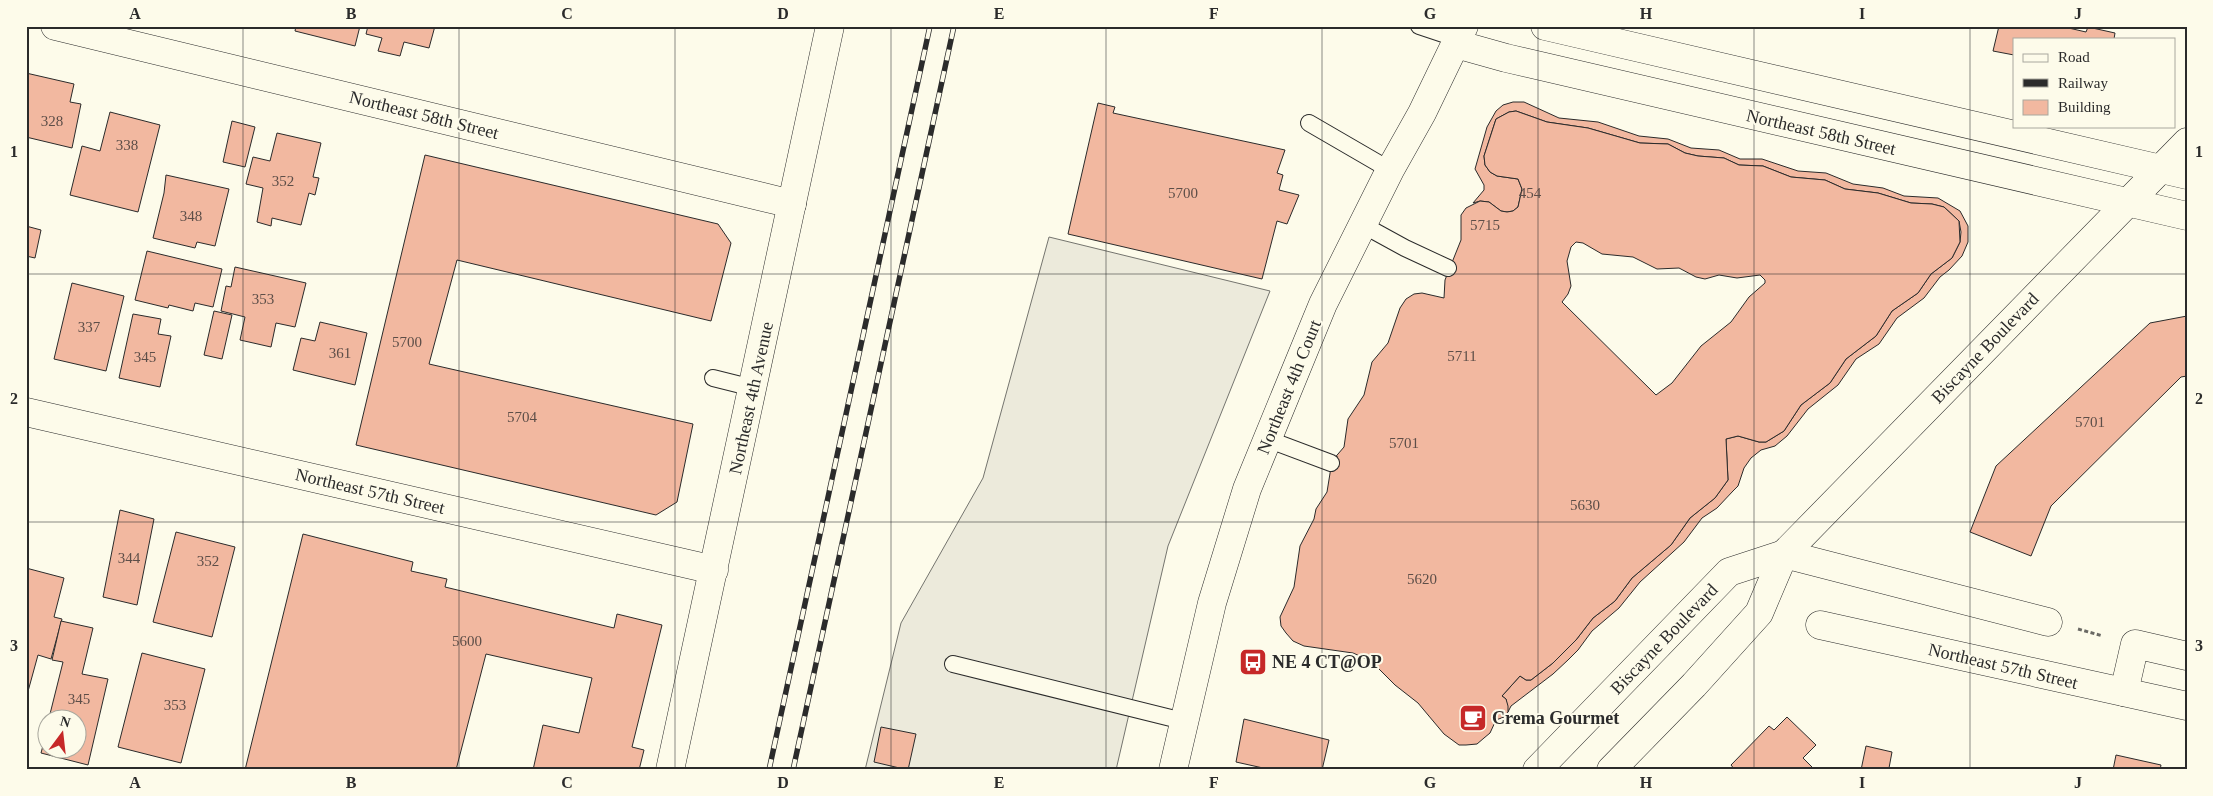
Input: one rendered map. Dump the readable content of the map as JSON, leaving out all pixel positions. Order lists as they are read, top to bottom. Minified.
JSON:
{"streets":{"street":["Northeast 58th Street","Biscayne Boulevard","Northeast 4th Court","Northeast 4th Avenue","Northeast 57th Street"]},"crossings":[["Northeast 58th Street","Biscayne Boulevard"],["Northeast 58th Street","Northeast 4th Court"],["Northeast 58th Street","Northeast 4th Avenue"],["Northeast 4th Avenue","Northeast 57th Street"]],"places":{"bus stop":["NE 4 CT@OP"],"cafe":["Crema Gourmet"]},"house_numbers":["328","338","352","5700","454","348","5715","353","337","5700","361","5711","345","5704","5701","5701","5630","344","352","5620","5600","345","353"],"legend":["Road","Railway","Building"],"north":"top","grid":{"columns":["A","B","C","D","E","F","G","H","I","J"],"rows":["1","2","3"]}}
